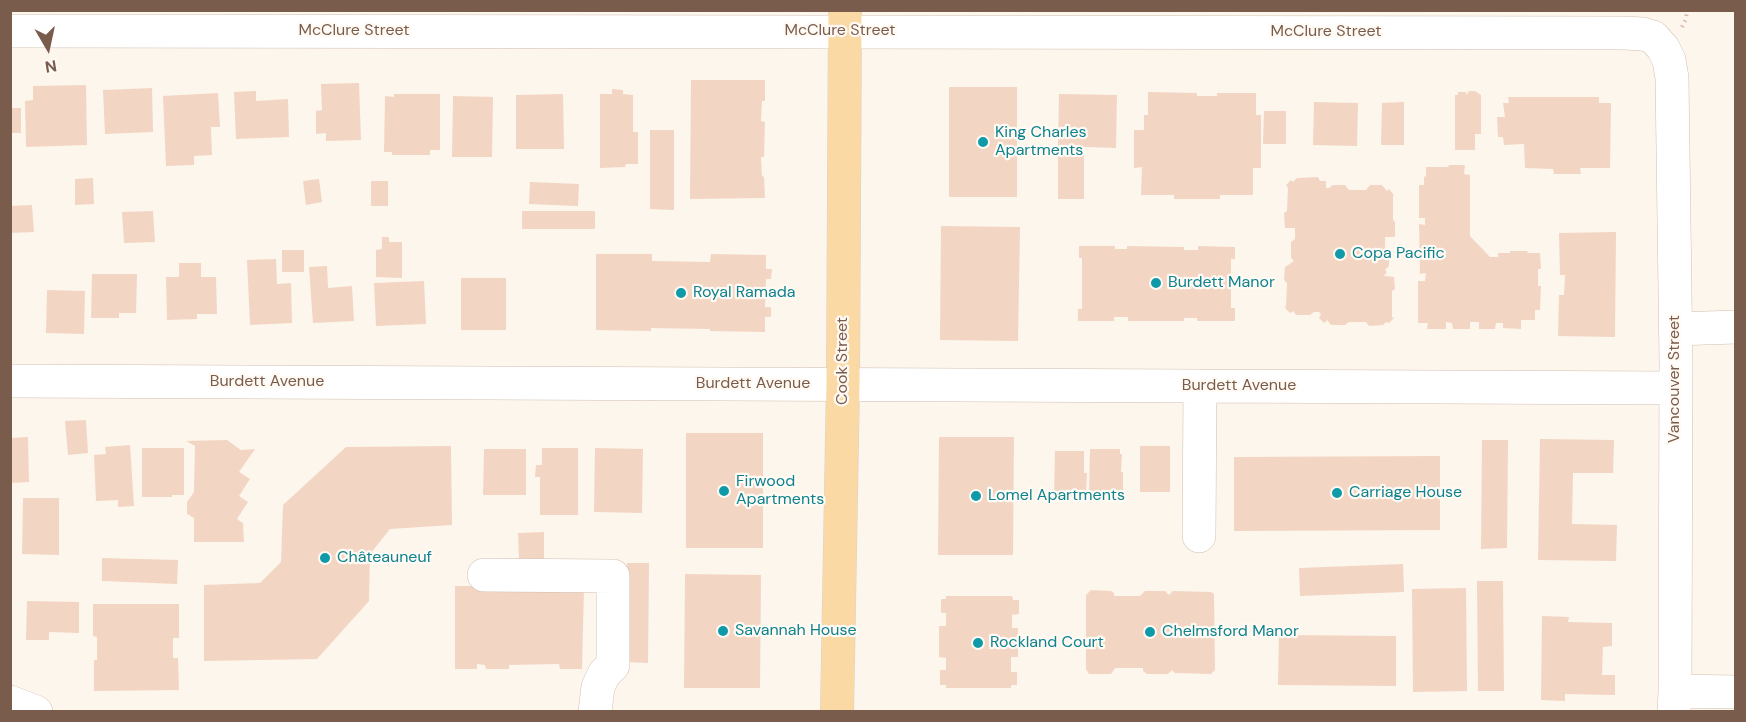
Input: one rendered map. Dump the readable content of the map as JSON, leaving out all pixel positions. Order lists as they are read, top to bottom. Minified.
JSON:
{"streets":{"main road":["Cook Street"],"street":["McClure Street","Vancouver Street","Burdett Avenue"]},"crossings":[["McClure Street","Cook Street"],["McClure Street","Vancouver Street"],["Cook Street","Burdett Avenue"],["Vancouver Street","Burdett Avenue"]],"places":["King Charles Apartments","Copa Pacific","Burdett Manor","Royal Ramada","Firwood Apartments","Carriage House","Lomel Apartments","Châteauneuf","Savannah House","Chelmsford Manor","Rockland Court"],"north":"bottom"}
